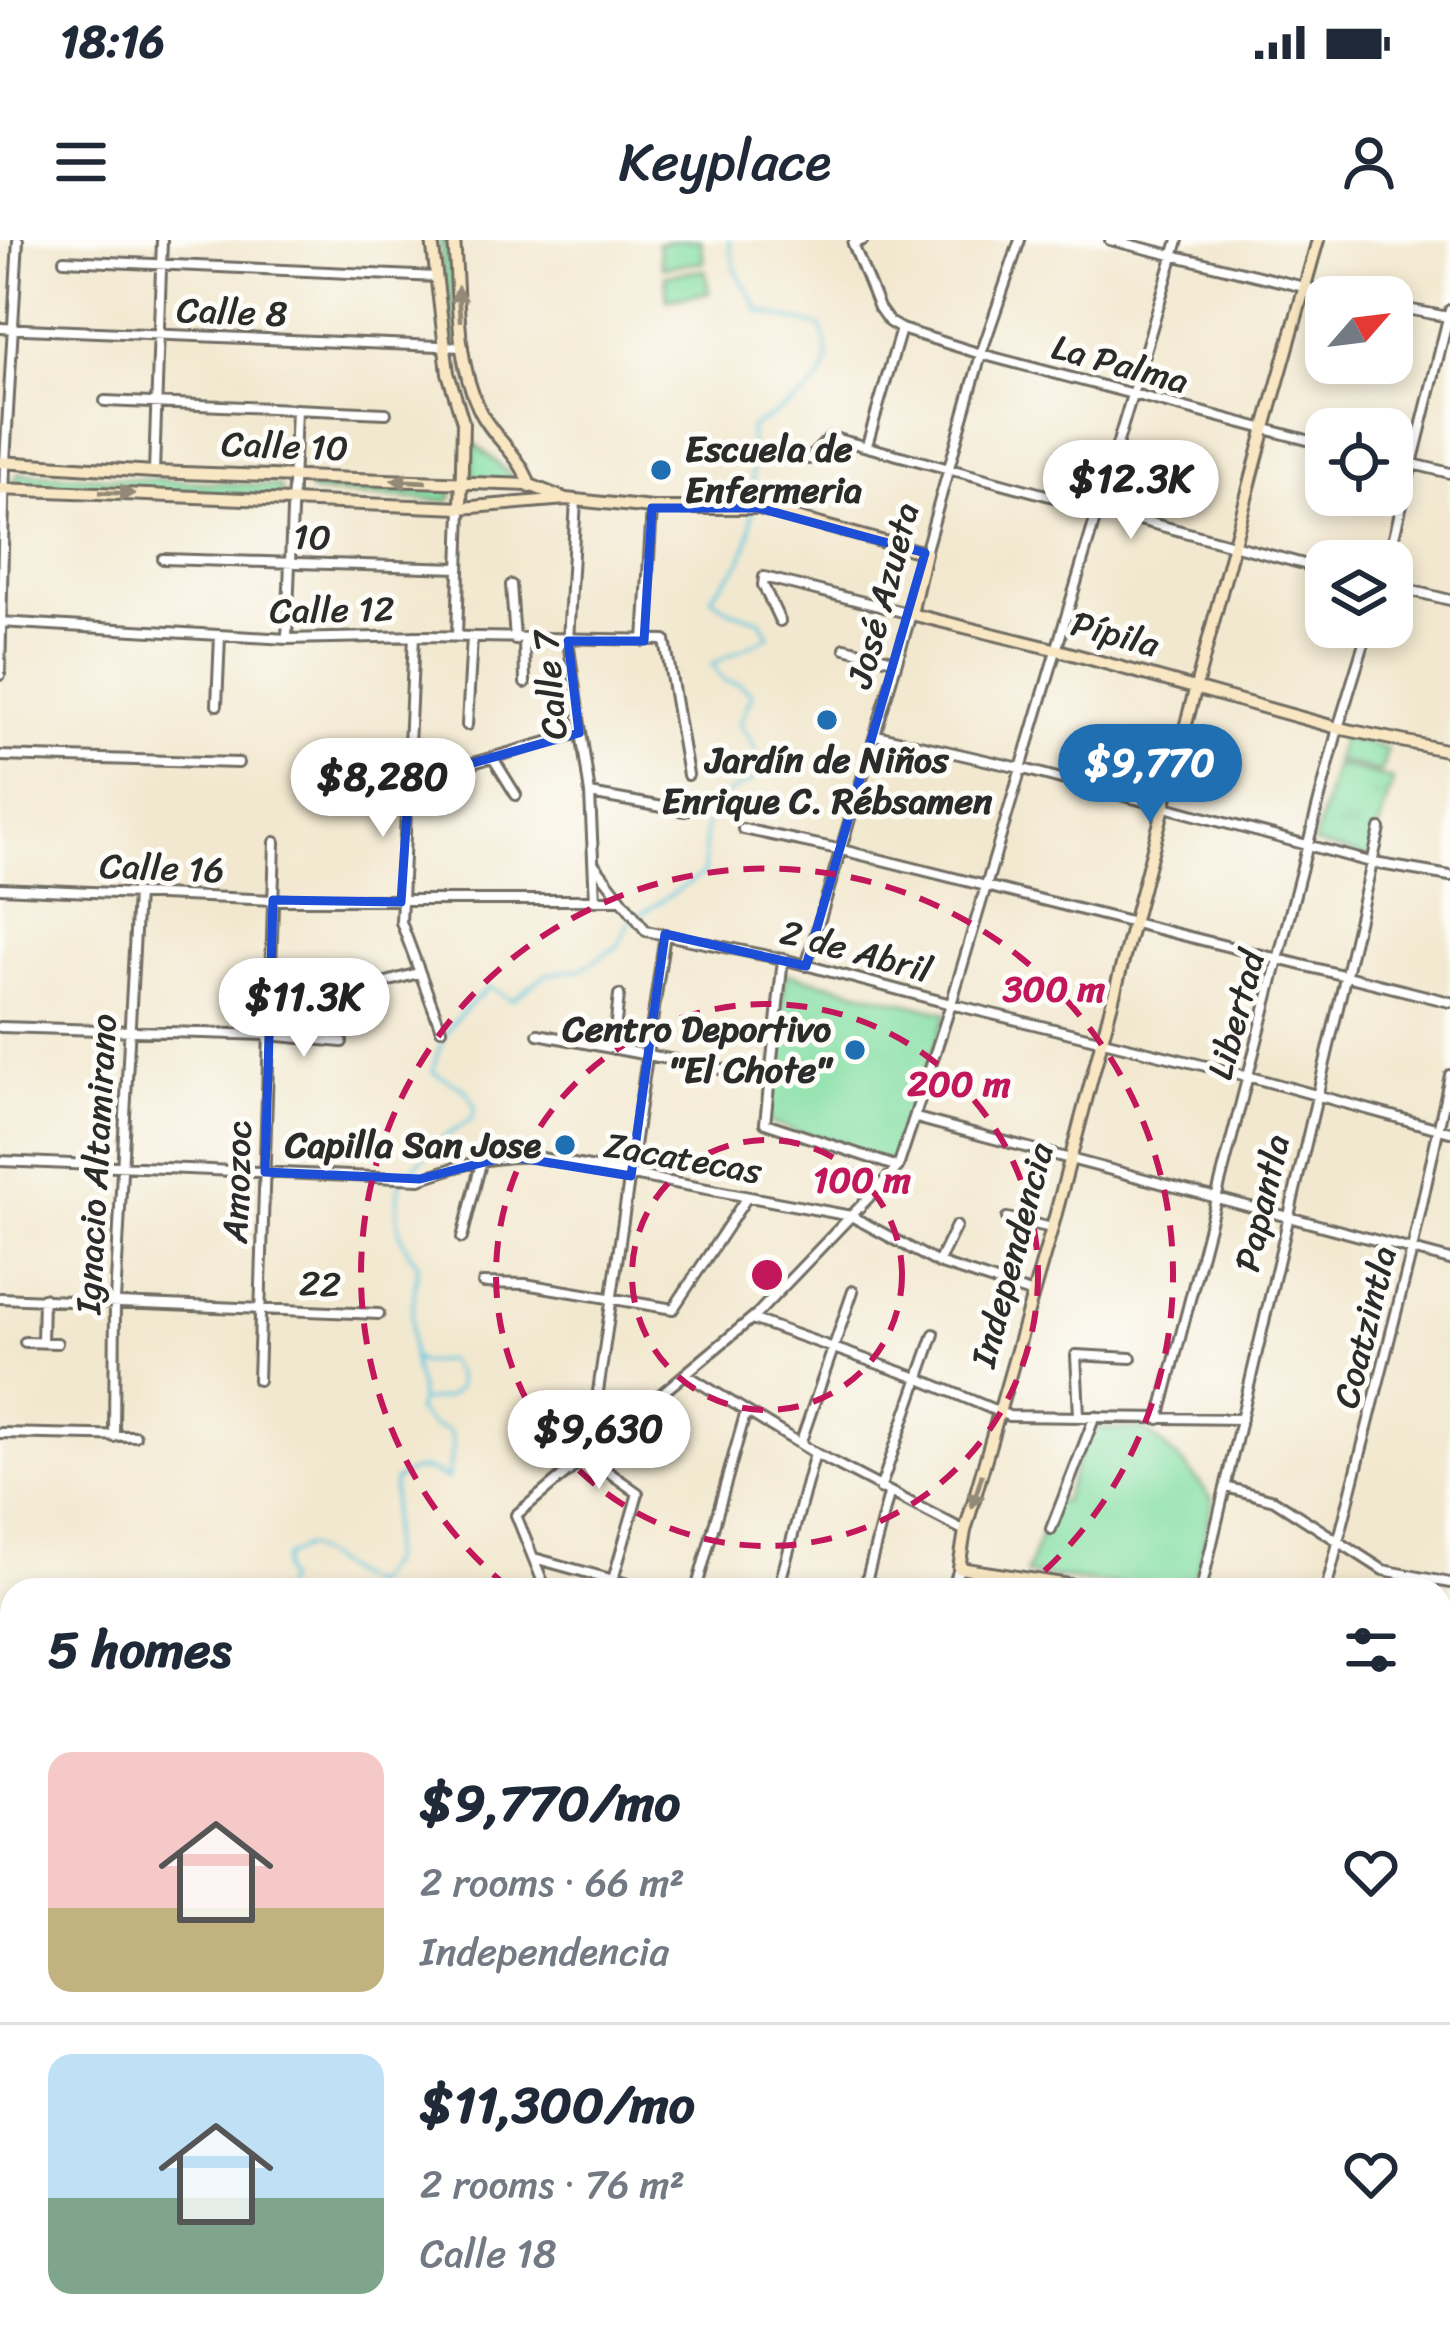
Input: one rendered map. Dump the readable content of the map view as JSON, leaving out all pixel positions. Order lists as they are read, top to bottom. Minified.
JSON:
{"streets":{"main road":["Calle 10","José Azueta","Pípila","Independencia"],"street":["Calle 8","La Palma","10","Calle 12","Calle 7","Calle 16","2 de Abril","Libertad","Zacatecas","Ignacio Altamirano","Amozoc","Papantla","22","Coatzintla"]},"crossings":[["La Palma","José Azueta"],["La Palma","Independencia"],["Calle 10","José Azueta"],["Calle 10","Calle 7"],["José Azueta","Pípila"],["José Azueta","2 de Abril"],["Calle 12","Calle 7"],["Pípila","Libertad"],["Pípila","Independencia"],["Calle 7","Calle 16"],["Calle 16","Ignacio Altamirano"],["Calle 16","Amozoc"],["2 de Abril","Libertad"],["2 de Abril","Papantla"],["2 de Abril","Independencia"],["2 de Abril","Coatzintla"],["Zacatecas","Ignacio Altamirano"],["Zacatecas","Amozoc"],["Zacatecas","Independencia"],["Ignacio Altamirano","22"],["Amozoc","22"]],"places":["Escuela de Enfermeria","Jardín de Niños Enrique C. Rébsamen","Centro Deportivo \"El Chote\"","Capilla San Jose"],"north":"top right","page":{"status":"18:16","header":"Keyplace","price":["$12.3K","$9,770","$8,280","$11.3K","$9,630"],"heading":"5 homes","list":[{"name":"$9,770/mo","note":"2 rooms · 66 m² · Independencia"},{"name":"$11,300/mo","note":"2 rooms · 76 m² · Calle 18"}]},"rings":["300 m","200 m","100 m"]}
